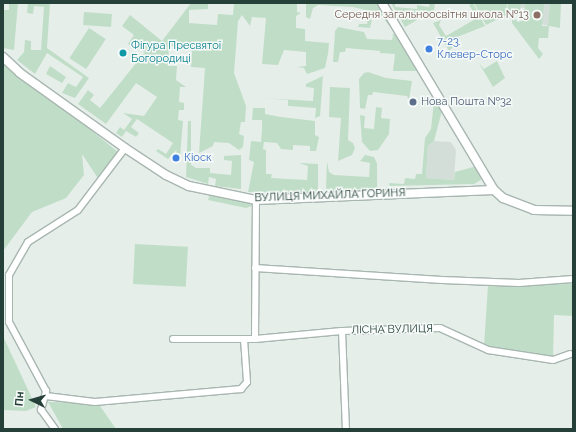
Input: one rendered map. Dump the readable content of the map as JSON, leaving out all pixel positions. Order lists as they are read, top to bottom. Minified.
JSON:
{"streets":{"street":["ВУЛИЦЯ МИХАЙЛА ГОРИНЯ","ЛІСНА ВУЛИЦЯ"]},"places":["Середня загальноосвітня школа №13","7-23. Клевер-Сторс","Фігура Пресвятої Богородиці","Нова Пошта №32","Кіоск"],"north":"left"}
